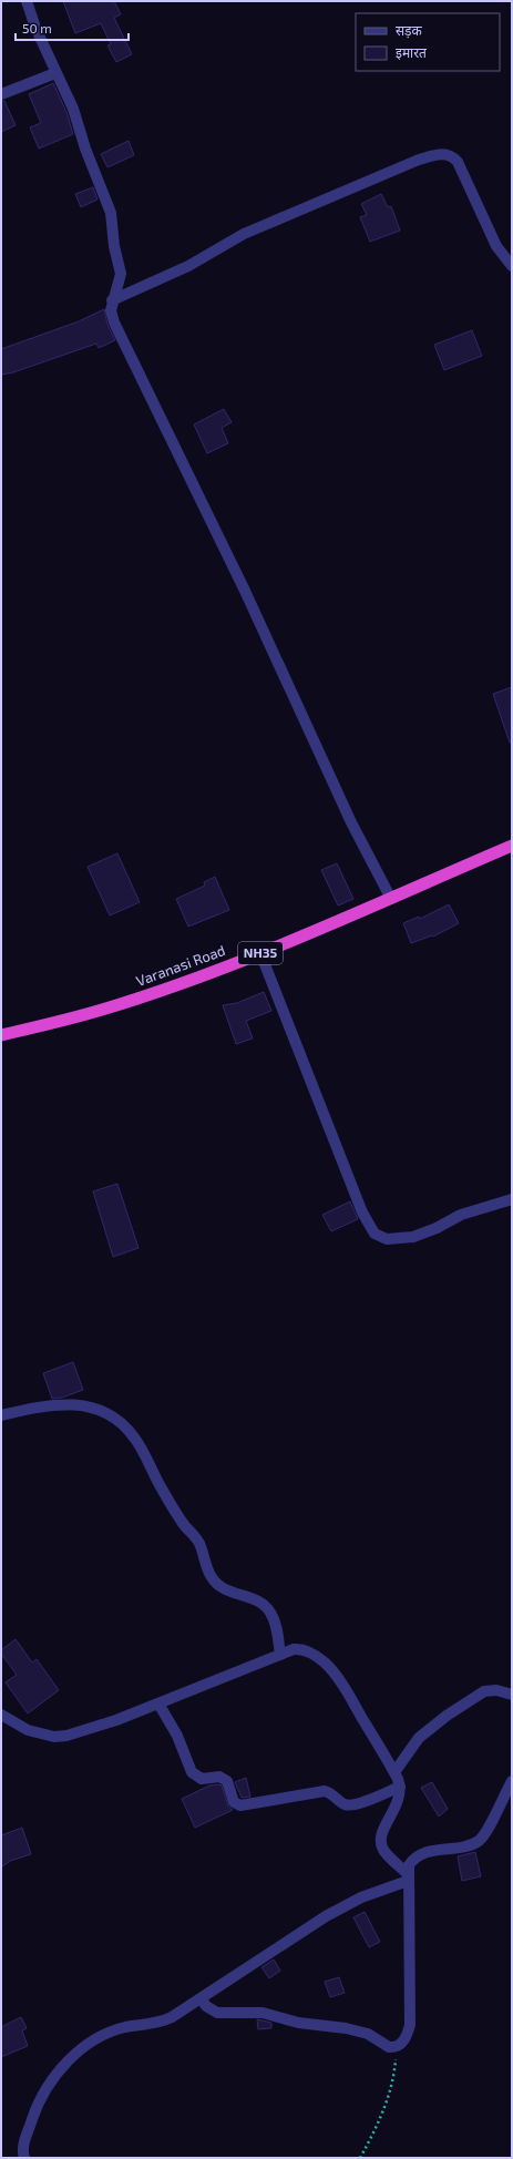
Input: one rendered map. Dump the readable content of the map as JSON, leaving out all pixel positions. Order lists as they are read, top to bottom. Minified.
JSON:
{"streets":{"highway":["NH35","Varanasi Road"]},"legend":["सड़क","इमारत"],"scale_bar":"50 m"}
